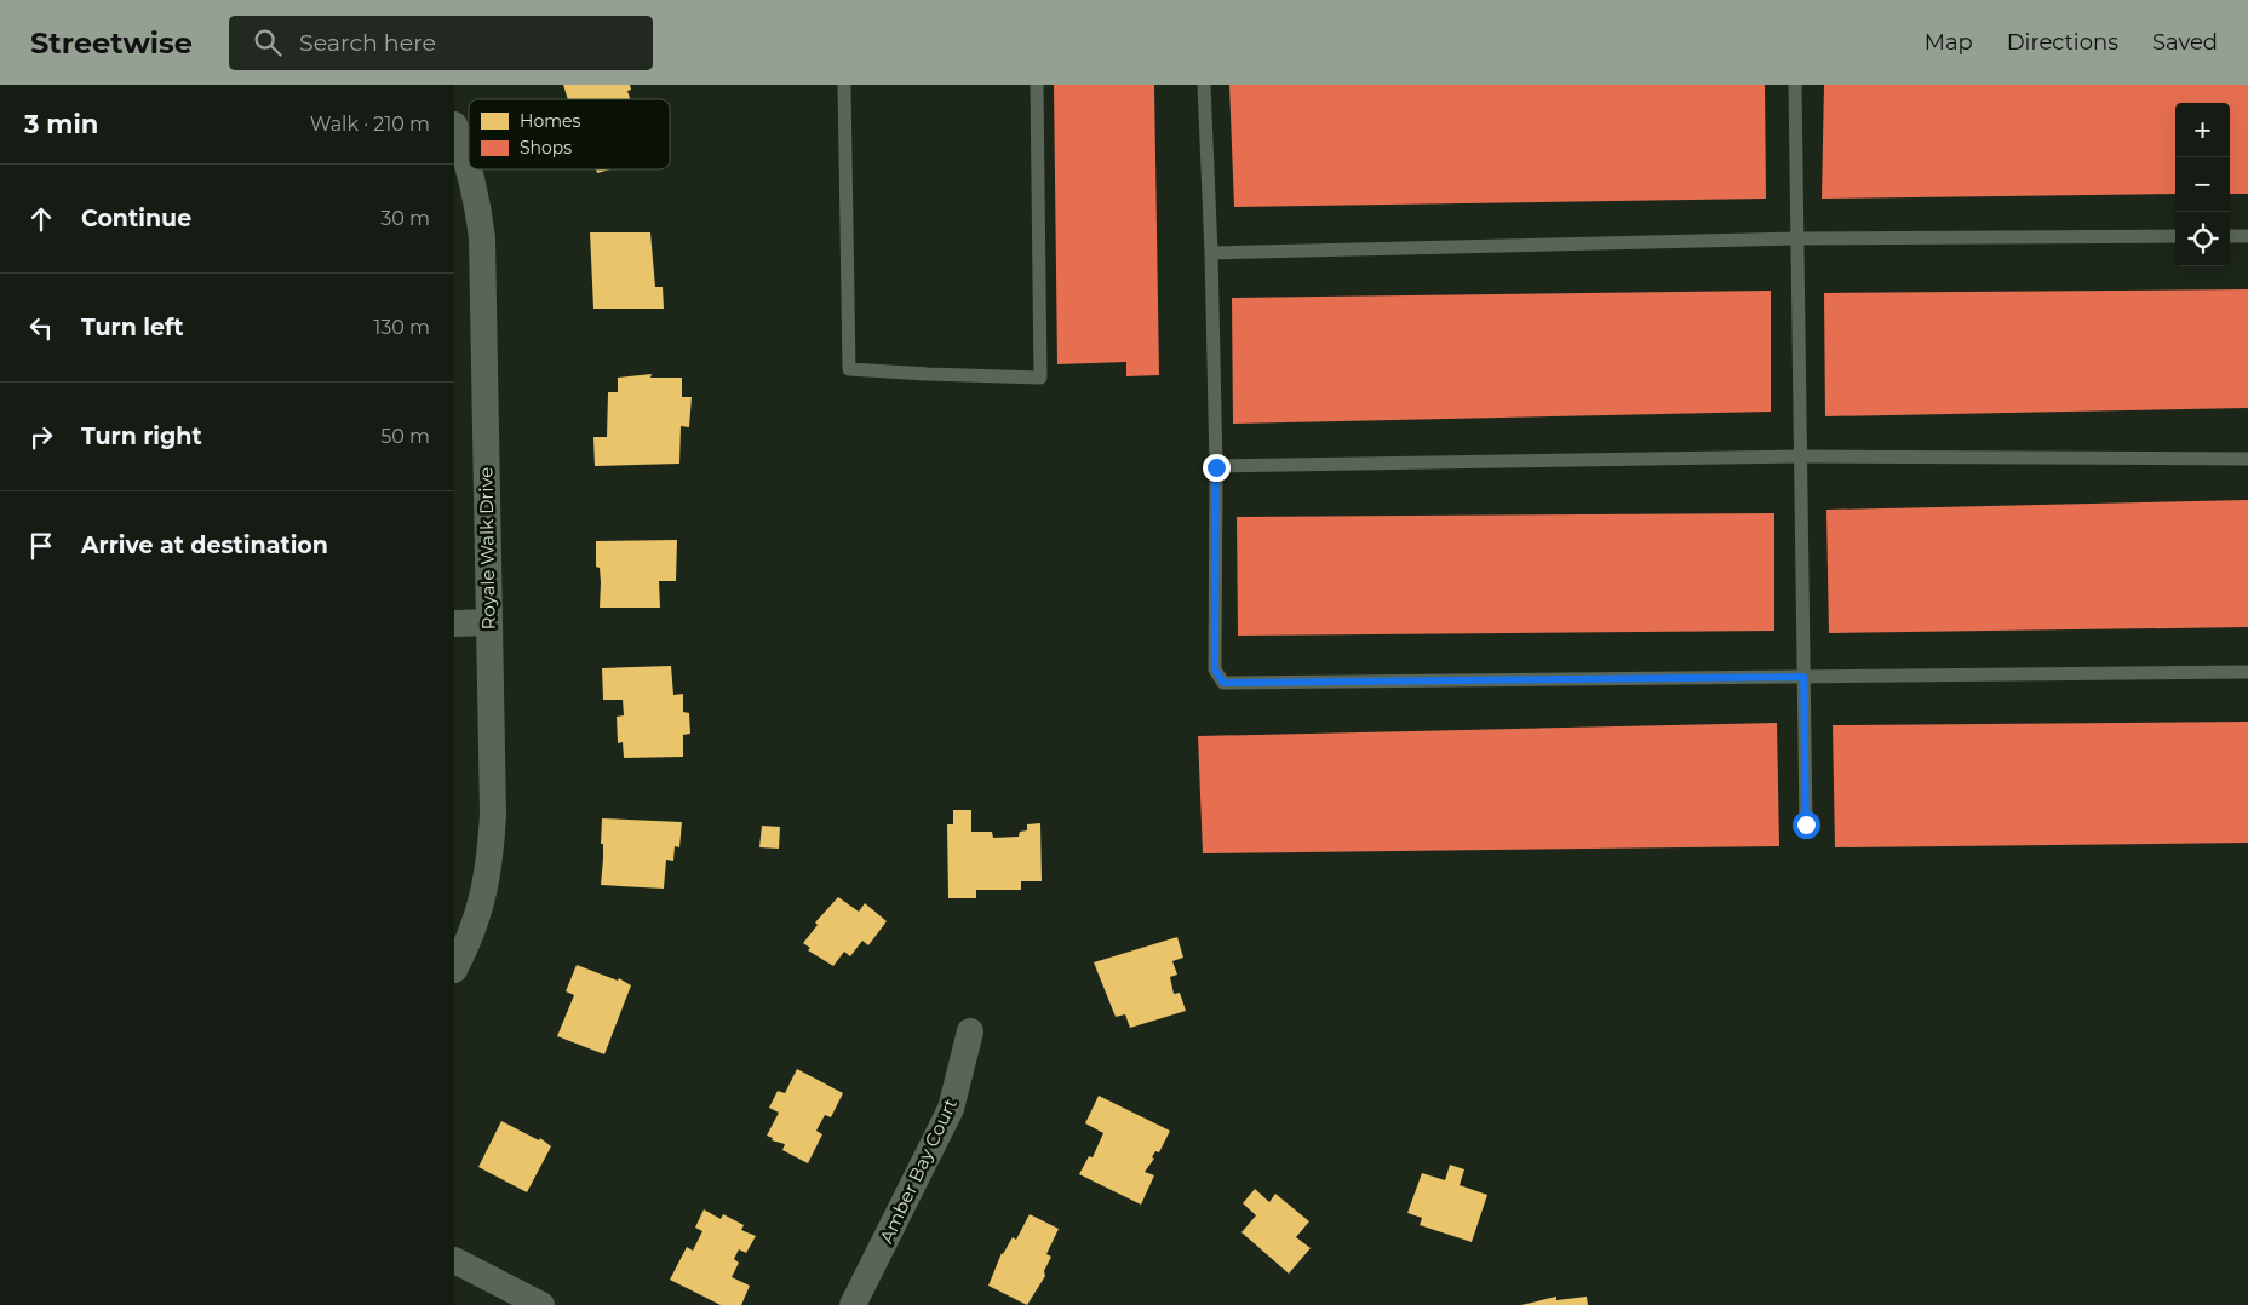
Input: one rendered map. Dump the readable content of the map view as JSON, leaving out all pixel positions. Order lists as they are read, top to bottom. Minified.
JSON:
{"streets":{"street":["Royale Walk Drive","Amber Bay Court"]},"legend":["Homes","Shops"],"page":{"header":"Streetwise","search":"Search here","nav":["Map","Directions","Saved"],"heading":["3 min","Walk · 210 m"],"map_buttons":["+","−"],"list":[["Continue","30 m"],["Turn left","130 m"],["Turn right","50 m"],"Arrive at destination"]}}
